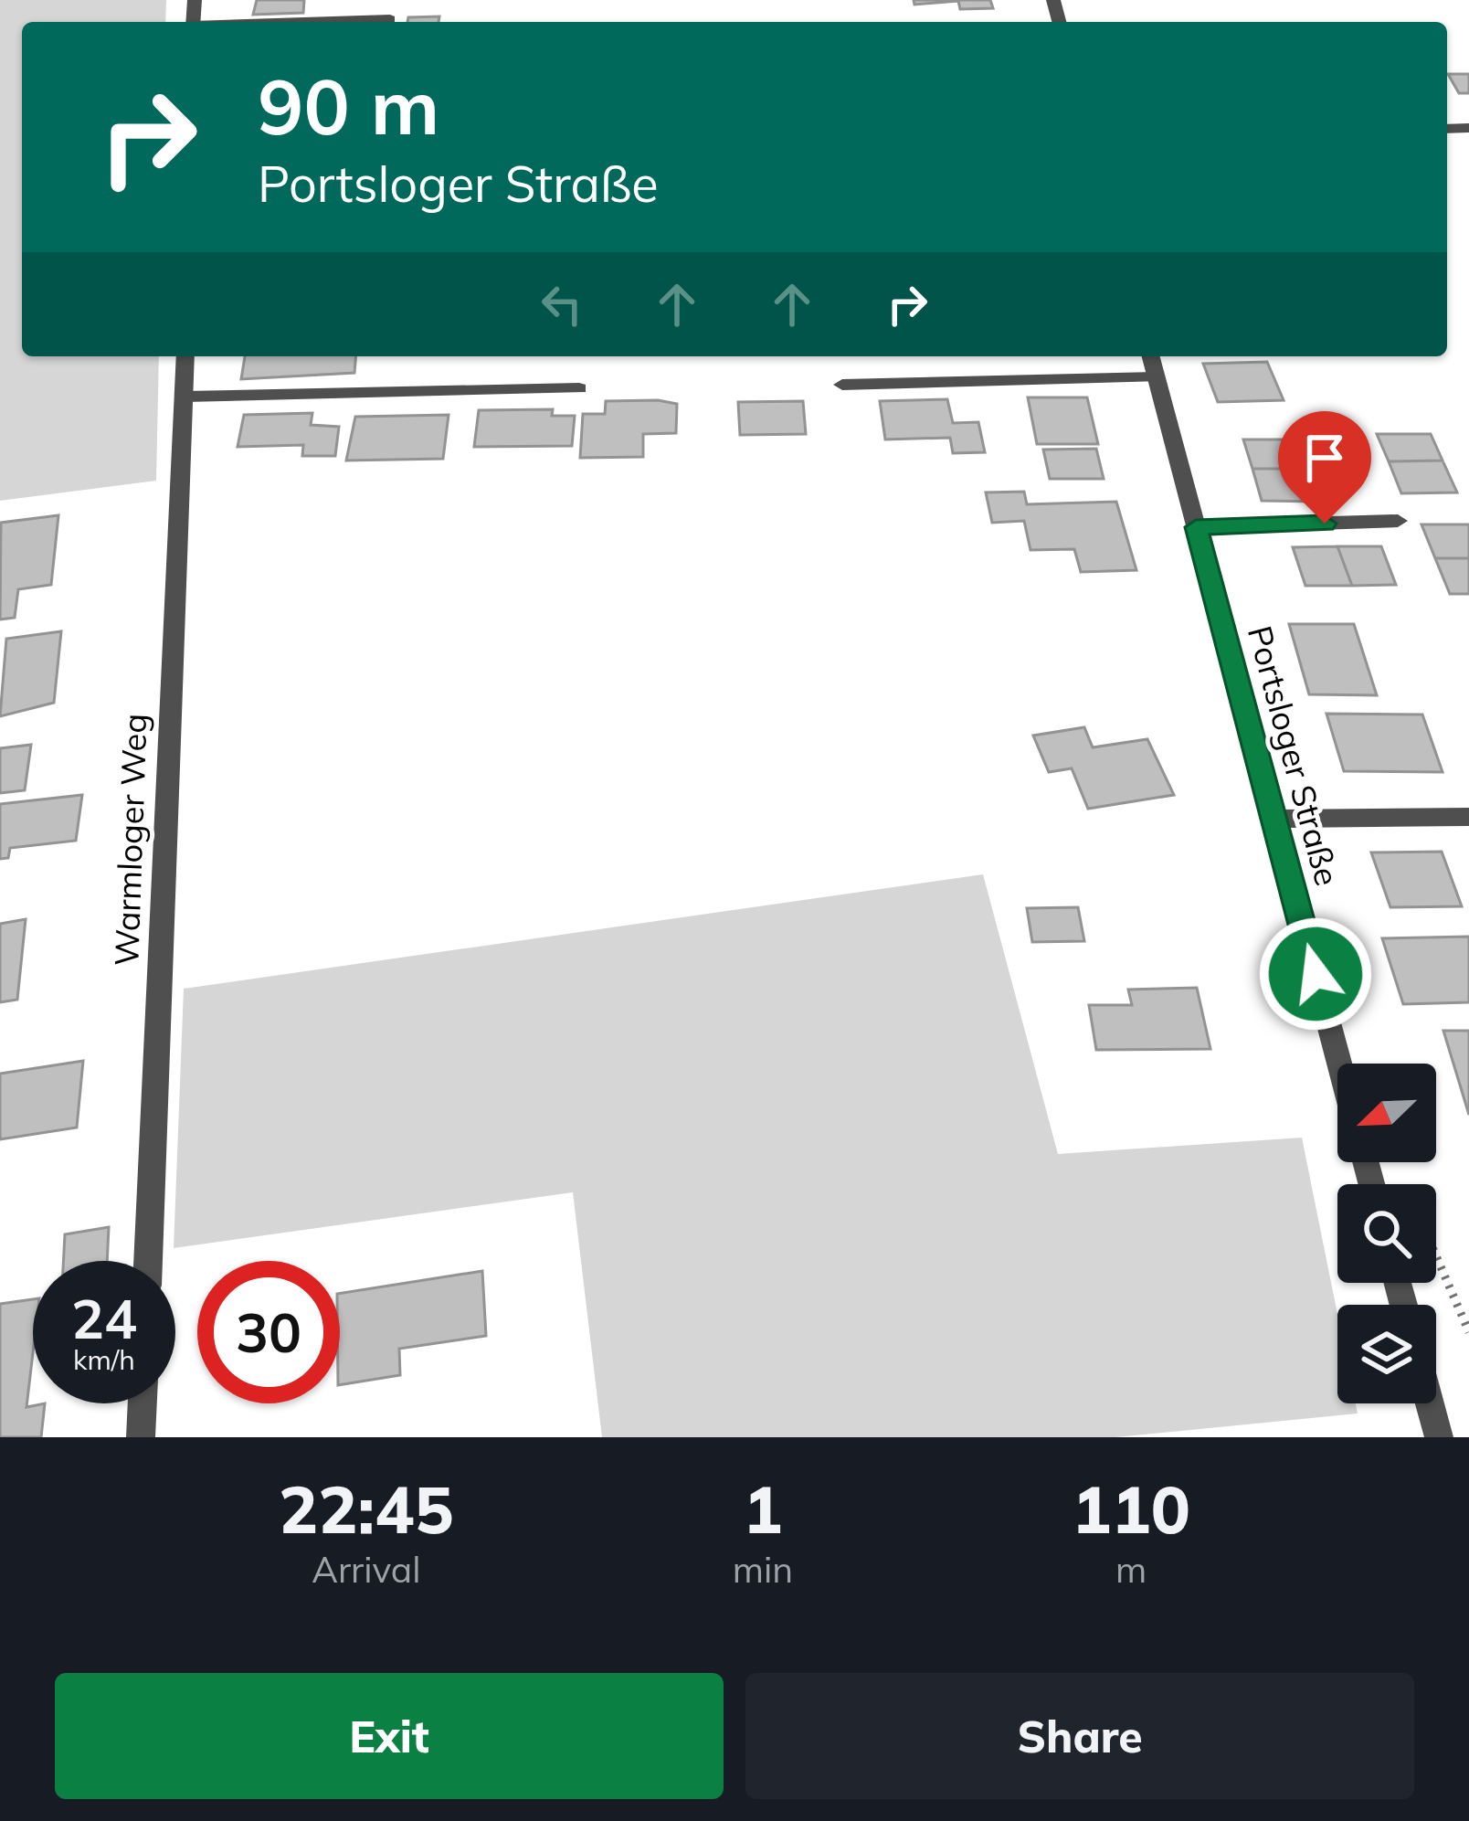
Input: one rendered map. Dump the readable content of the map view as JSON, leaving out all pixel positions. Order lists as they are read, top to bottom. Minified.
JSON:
{"streets":{"street":["Portsloger Straße","Warmloger Weg"]},"north":"bottom left","page":{"turn":["90 m","Portsloger Straße"],"speed":"24 km/h","limit":"30","eta":["22:45","Arrival","1","min","110","m"],"buttons":["Exit","Share"]}}
